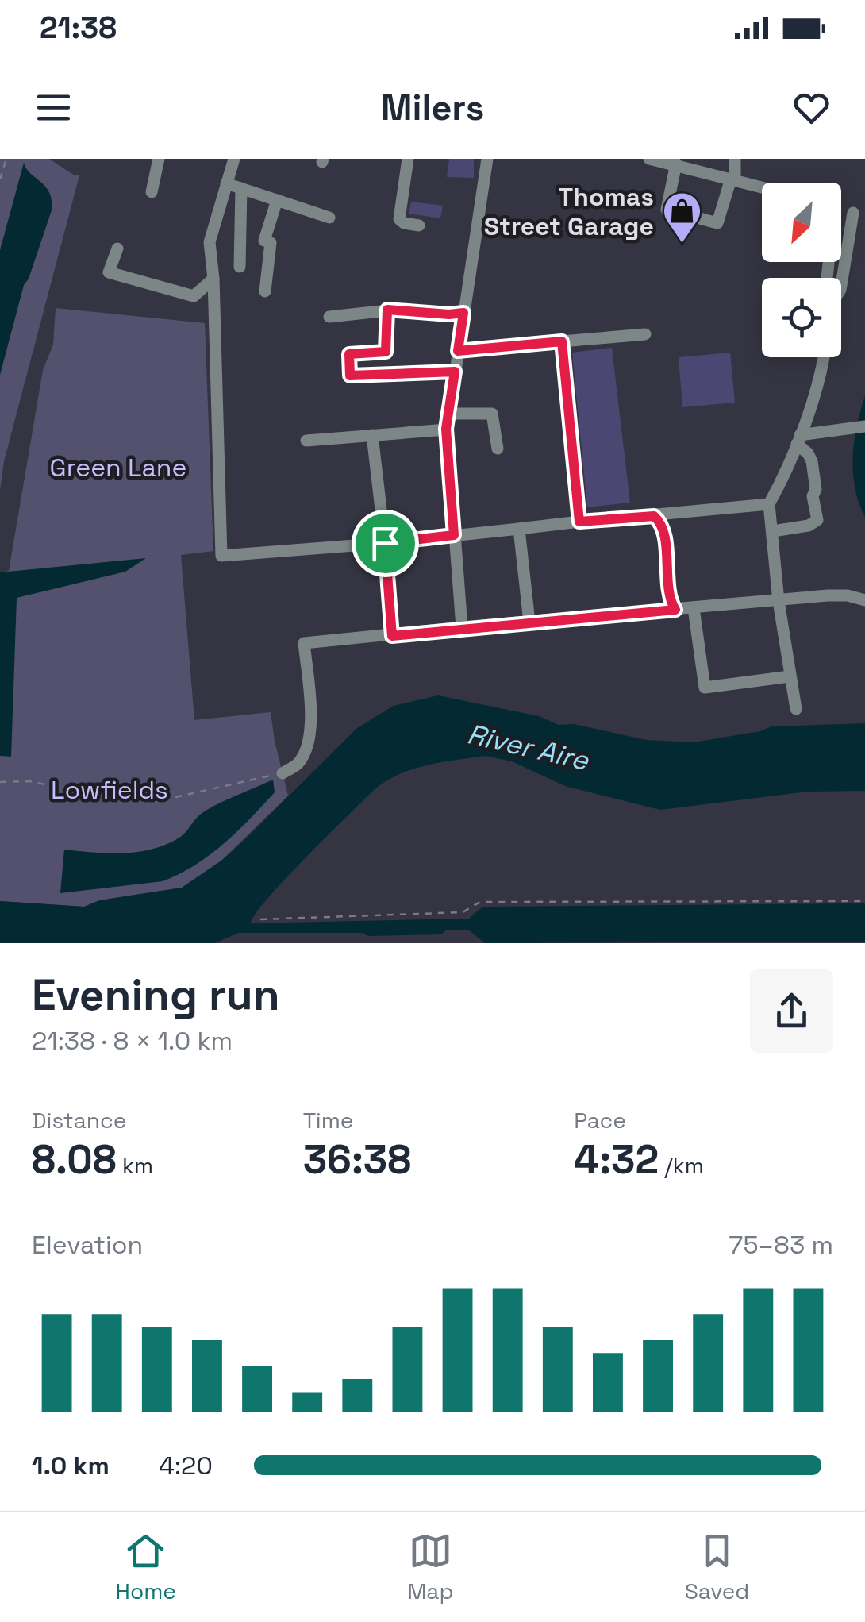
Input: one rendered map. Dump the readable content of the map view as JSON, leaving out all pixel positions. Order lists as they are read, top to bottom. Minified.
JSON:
{"water":["River Aire"],"parks":["Green Lane","Lowfields"],"places":{"shop":["Thomas Street Garage"]},"north":"bottom left","page":{"status":"21:38","header":"Milers","heading":["Evening run","21:38 · 8 × 1.0 km"],"stats":[["Distance","8.08 km"],["Time","36:38"],["Pace","4:32 /km"]],"chart":["Elevation","75–83 m"],"list":[{"name":"1.0 km","note":"4:20"}],"tabs":["Home","Map","Saved"]}}
